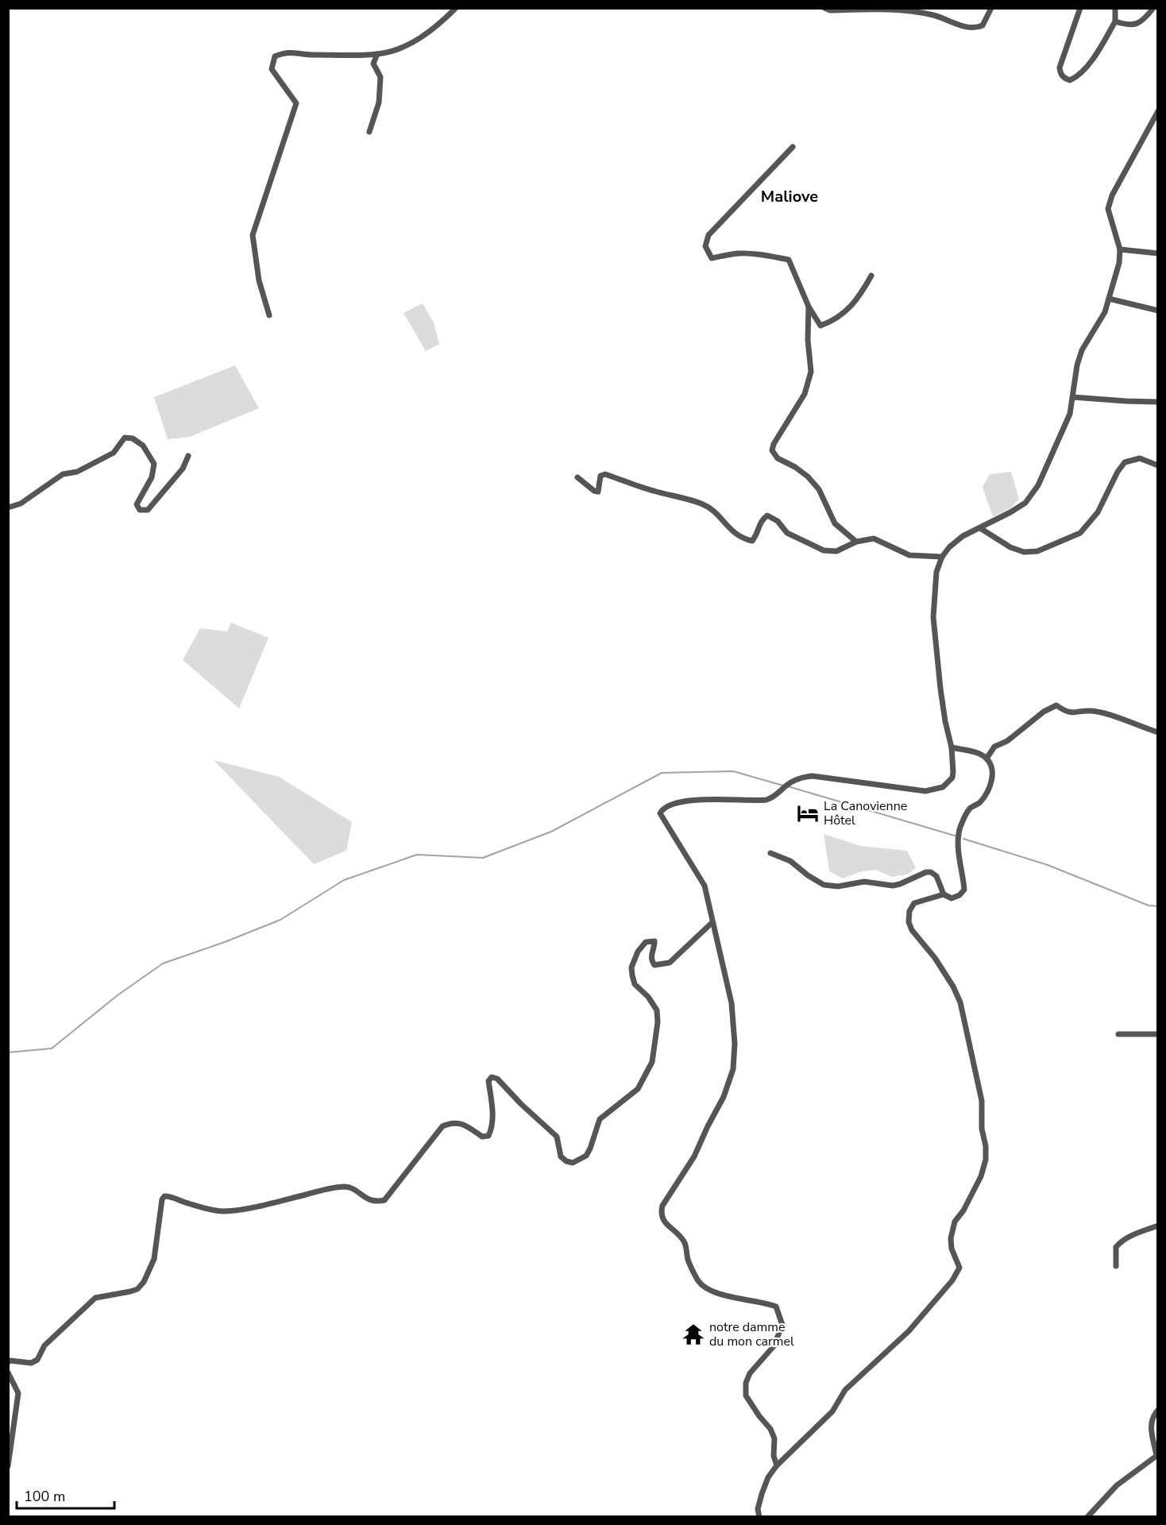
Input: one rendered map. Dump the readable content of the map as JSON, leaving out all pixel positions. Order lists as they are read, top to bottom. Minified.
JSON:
{"districts":["Maliove"],"places":{"hotel":["La Canovienne Hôtel"],"temple":["notre damme du mon carmel"]},"scale_bar":"100 m"}
